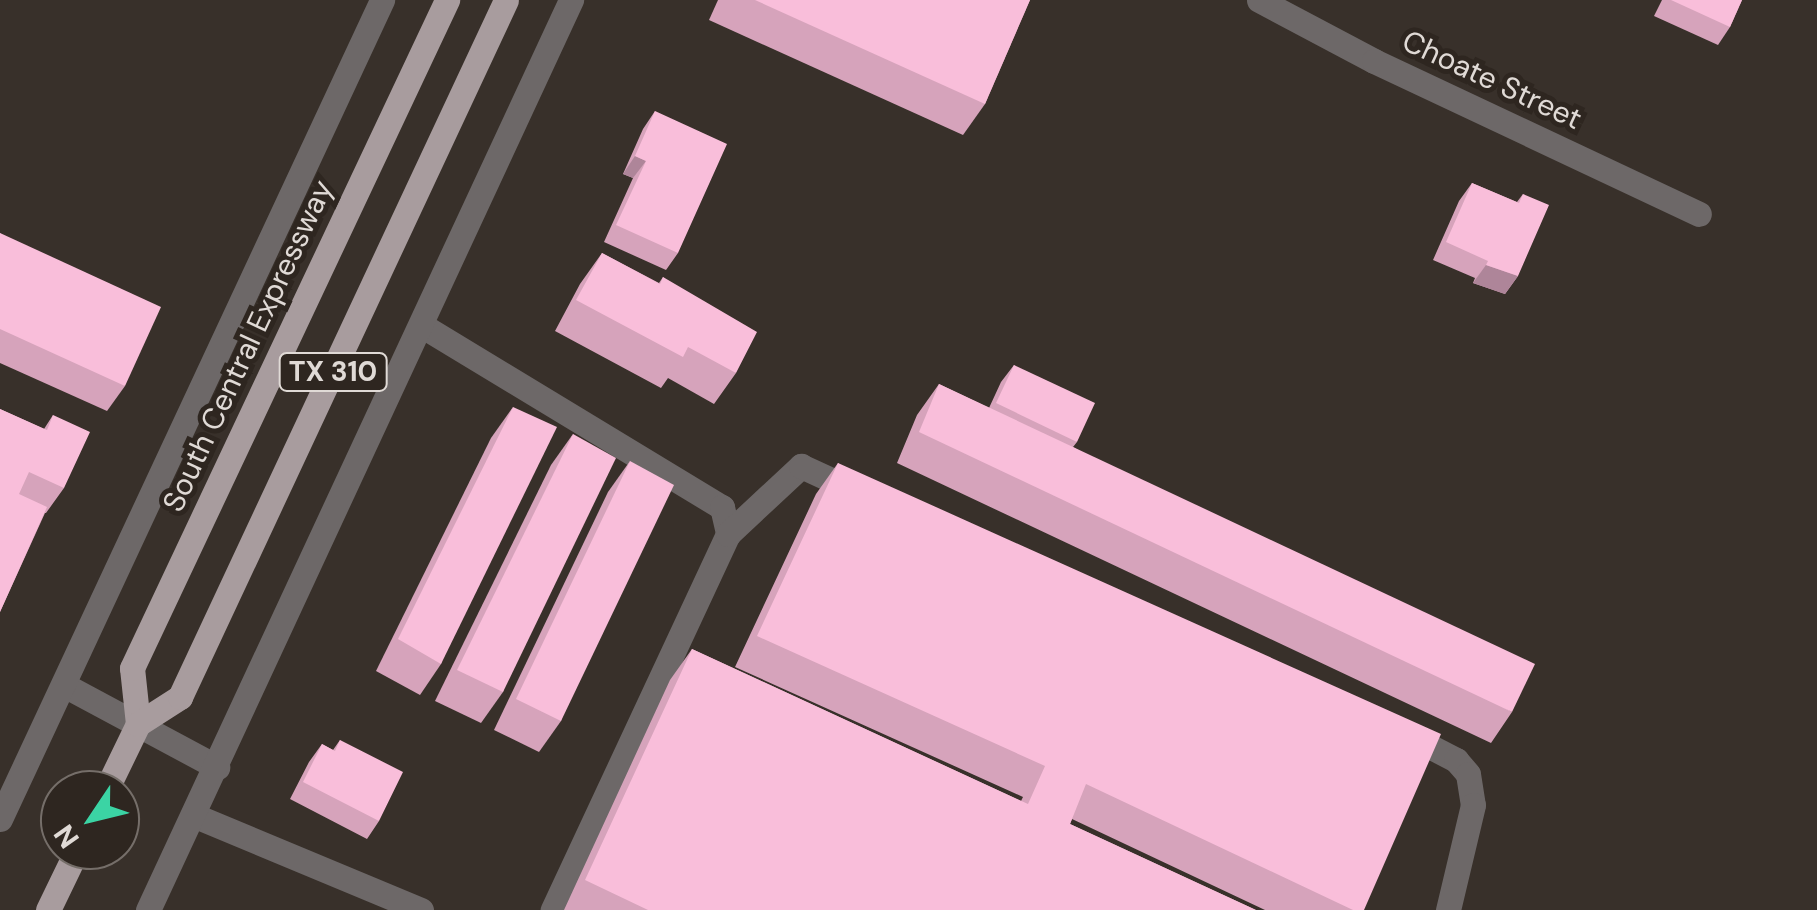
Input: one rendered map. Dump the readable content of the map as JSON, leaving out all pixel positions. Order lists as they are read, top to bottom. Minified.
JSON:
{"streets":{"main road":["South Central Expressway","TX 310"],"street":["Choate Street"]},"crossings":[["South Central Expressway","TX 310"]],"north":"bottom left"}
